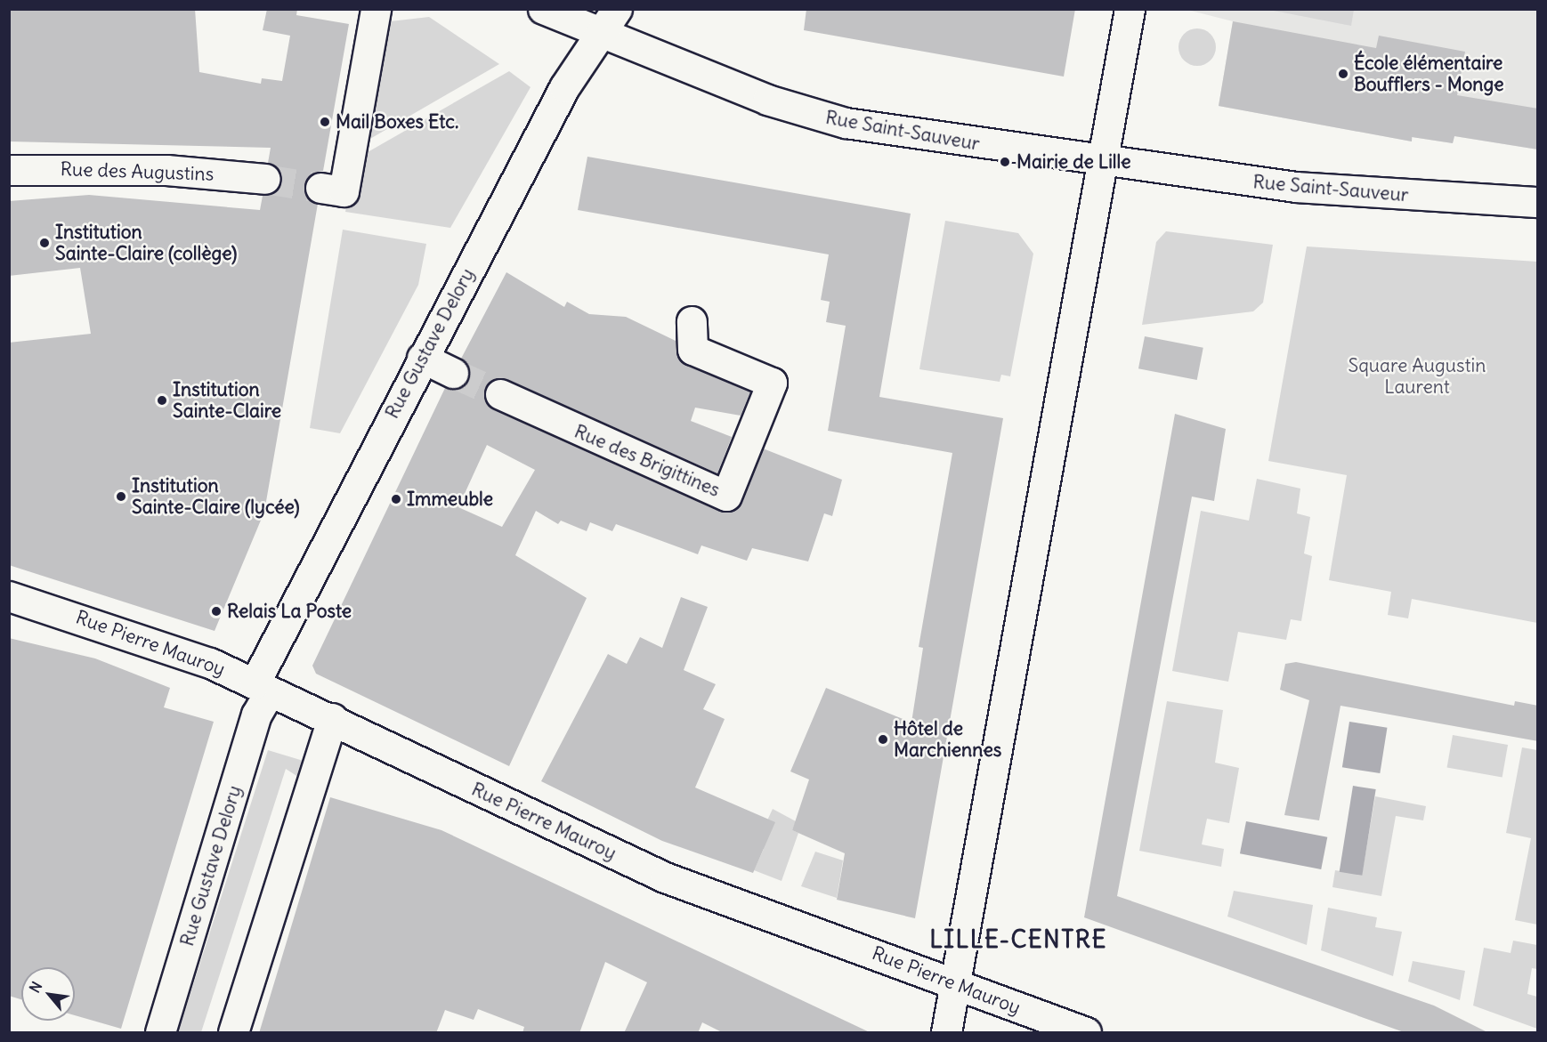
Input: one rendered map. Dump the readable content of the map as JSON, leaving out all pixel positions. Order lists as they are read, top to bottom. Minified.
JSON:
{"streets":{"street":["Rue Saint-Sauveur","Rue des Augustins","Rue Gustave Delory","Rue des Brigittines","Rue Pierre Mauroy"]},"crossings":[["Rue Saint-Sauveur","Rue Gustave Delory"],["Rue Gustave Delory","Rue Pierre Mauroy"]],"districts":["LILLE-CENTRE"],"parks":["Square Augustin Laurent"],"places":["École élémentaire Boufflers - Monge","Mail Boxes Etc.","Mairie de Lille","Institution Sainte-Claire (collège)","Institution Sainte-Claire","Institution Sainte-Claire (lycée)","Immeuble","Relais La Poste","Hôtel de Marchiennes"],"north":"top left"}
